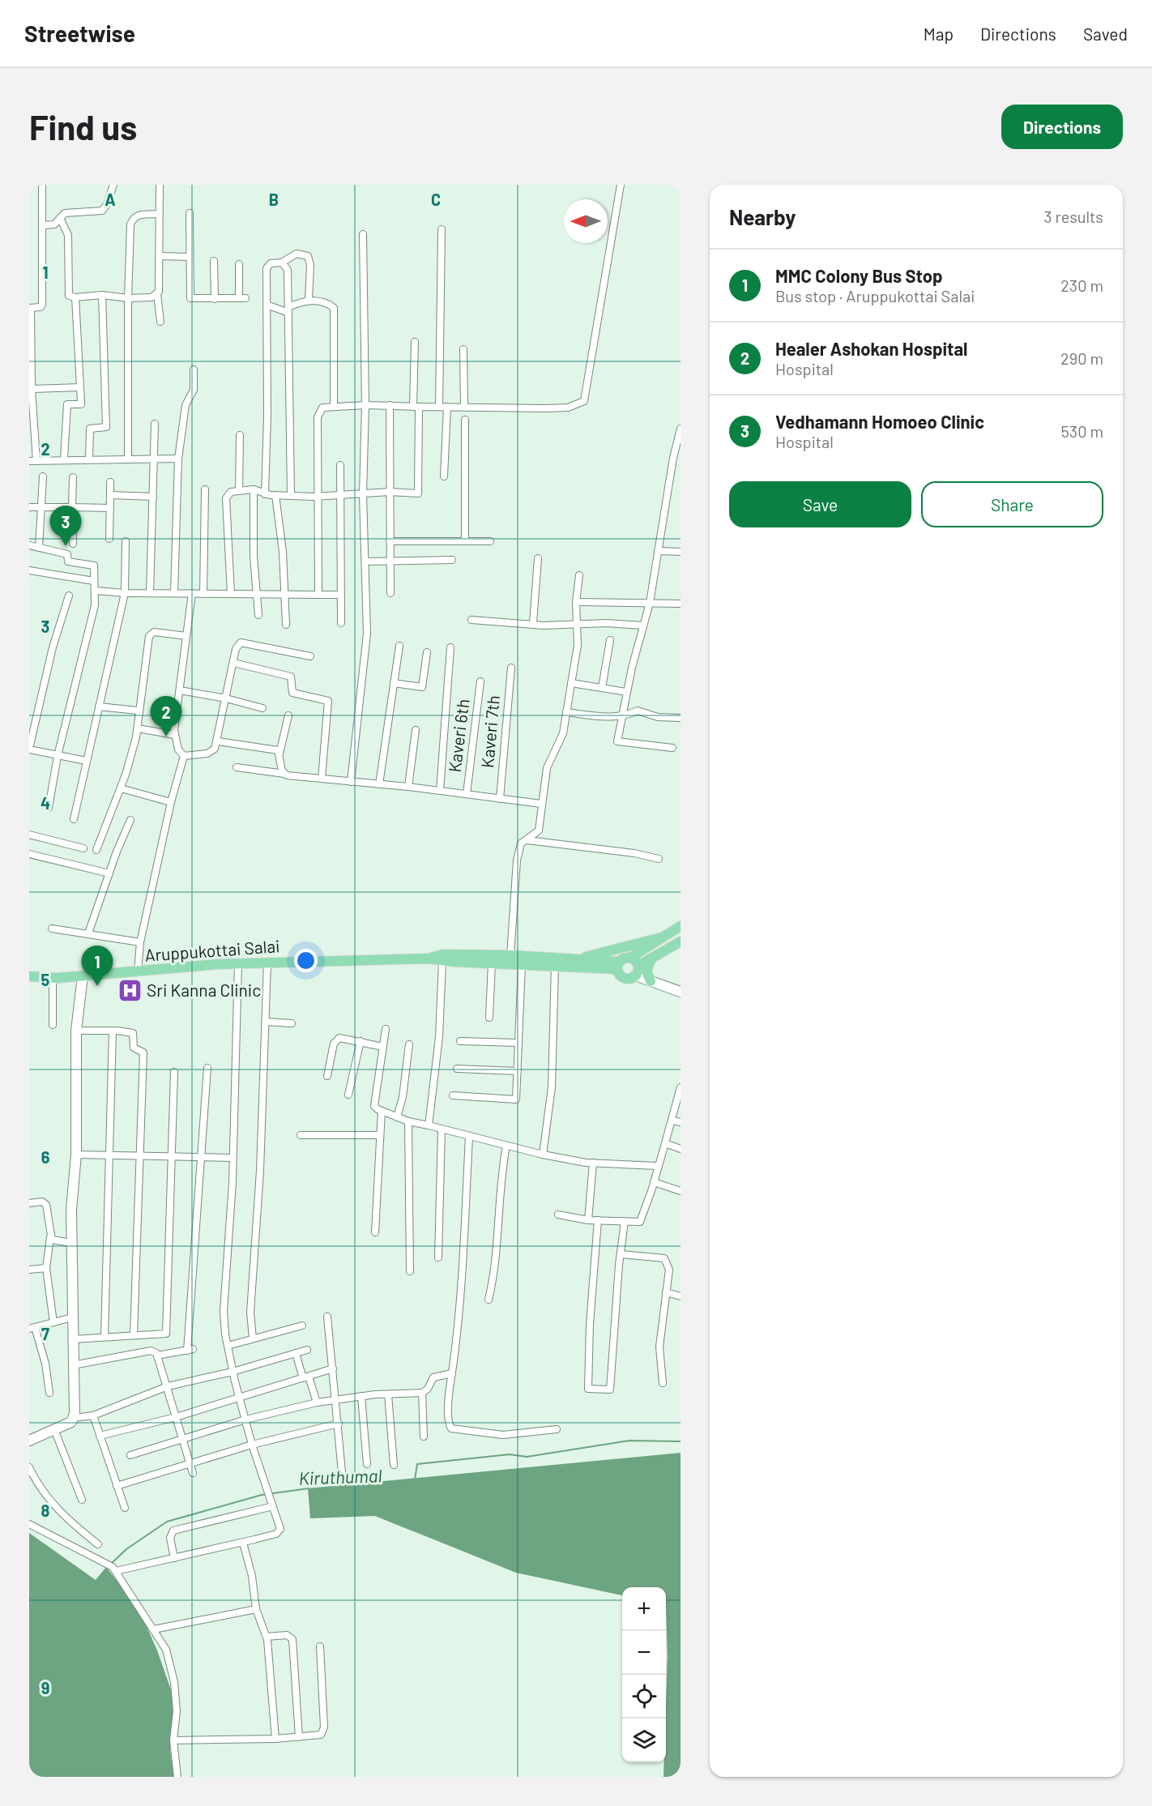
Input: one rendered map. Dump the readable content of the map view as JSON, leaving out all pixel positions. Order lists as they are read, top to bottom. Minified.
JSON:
{"streets":{"main road":["Aruppukottai Salai"],"street":["Kaveri 7th","Kaveri 6th"]},"water":["Kiruthumal"],"places":{"hospital":["Sri Kanna Clinic"]},"north":"left","page":{"header":"Streetwise","nav":["Map","Directions","Saved"],"buttons":["Directions",["Save","Share"]],"title":"Find us","heading":["Nearby","3 results"],"list":[{"mark":"1","name":"MMC Colony Bus Stop","note":"Bus stop · Aruppukottai Salai","value":"230 m"},{"mark":"2","name":"Healer Ashokan Hospital","note":"Hospital","value":"290 m"},{"mark":"3","name":"Vedhamann Homoeo Clinic","note":"Hospital","value":"530 m"}],"pins":["3","2","1"],"map_buttons":["+","−"]},"grid":{"columns":["A","B","C"],"rows":["1","2","3","4","5","6","7","8","9"]}}
